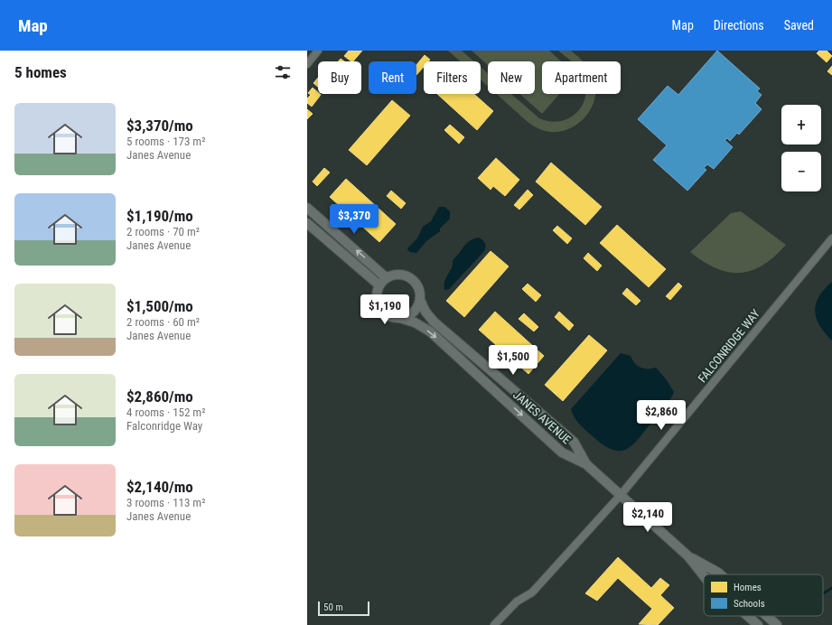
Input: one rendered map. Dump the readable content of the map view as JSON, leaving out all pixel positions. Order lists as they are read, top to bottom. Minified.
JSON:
{"streets":{"street":["FALCONRIDGE WAY","JANES AVENUE"]},"crossings":[["FALCONRIDGE WAY","JANES AVENUE"]],"legend":["Homes","Schools"],"scale_bar":"50 m","page":{"header":"Map","nav":["Map","Directions","Saved"],"heading":"5 homes","chip":["Buy","Rent","Filters","New","Apartment"],"list":[{"name":"$3,370/mo","note":"5 rooms · 173 m² · Janes Avenue"},{"name":"$1,190/mo","note":"2 rooms · 70 m² · Janes Avenue"},{"name":"$1,500/mo","note":"2 rooms · 60 m² · Janes Avenue"},{"name":"$2,860/mo","note":"4 rooms · 152 m² · Falconridge Way"},{"name":"$2,140/mo","note":"3 rooms · 113 m² · Janes Avenue"}],"map_buttons":["+","−"],"price":["$3,370","$1,190","$1,500","$2,860","$2,140"],"scale":"50 m"}}
